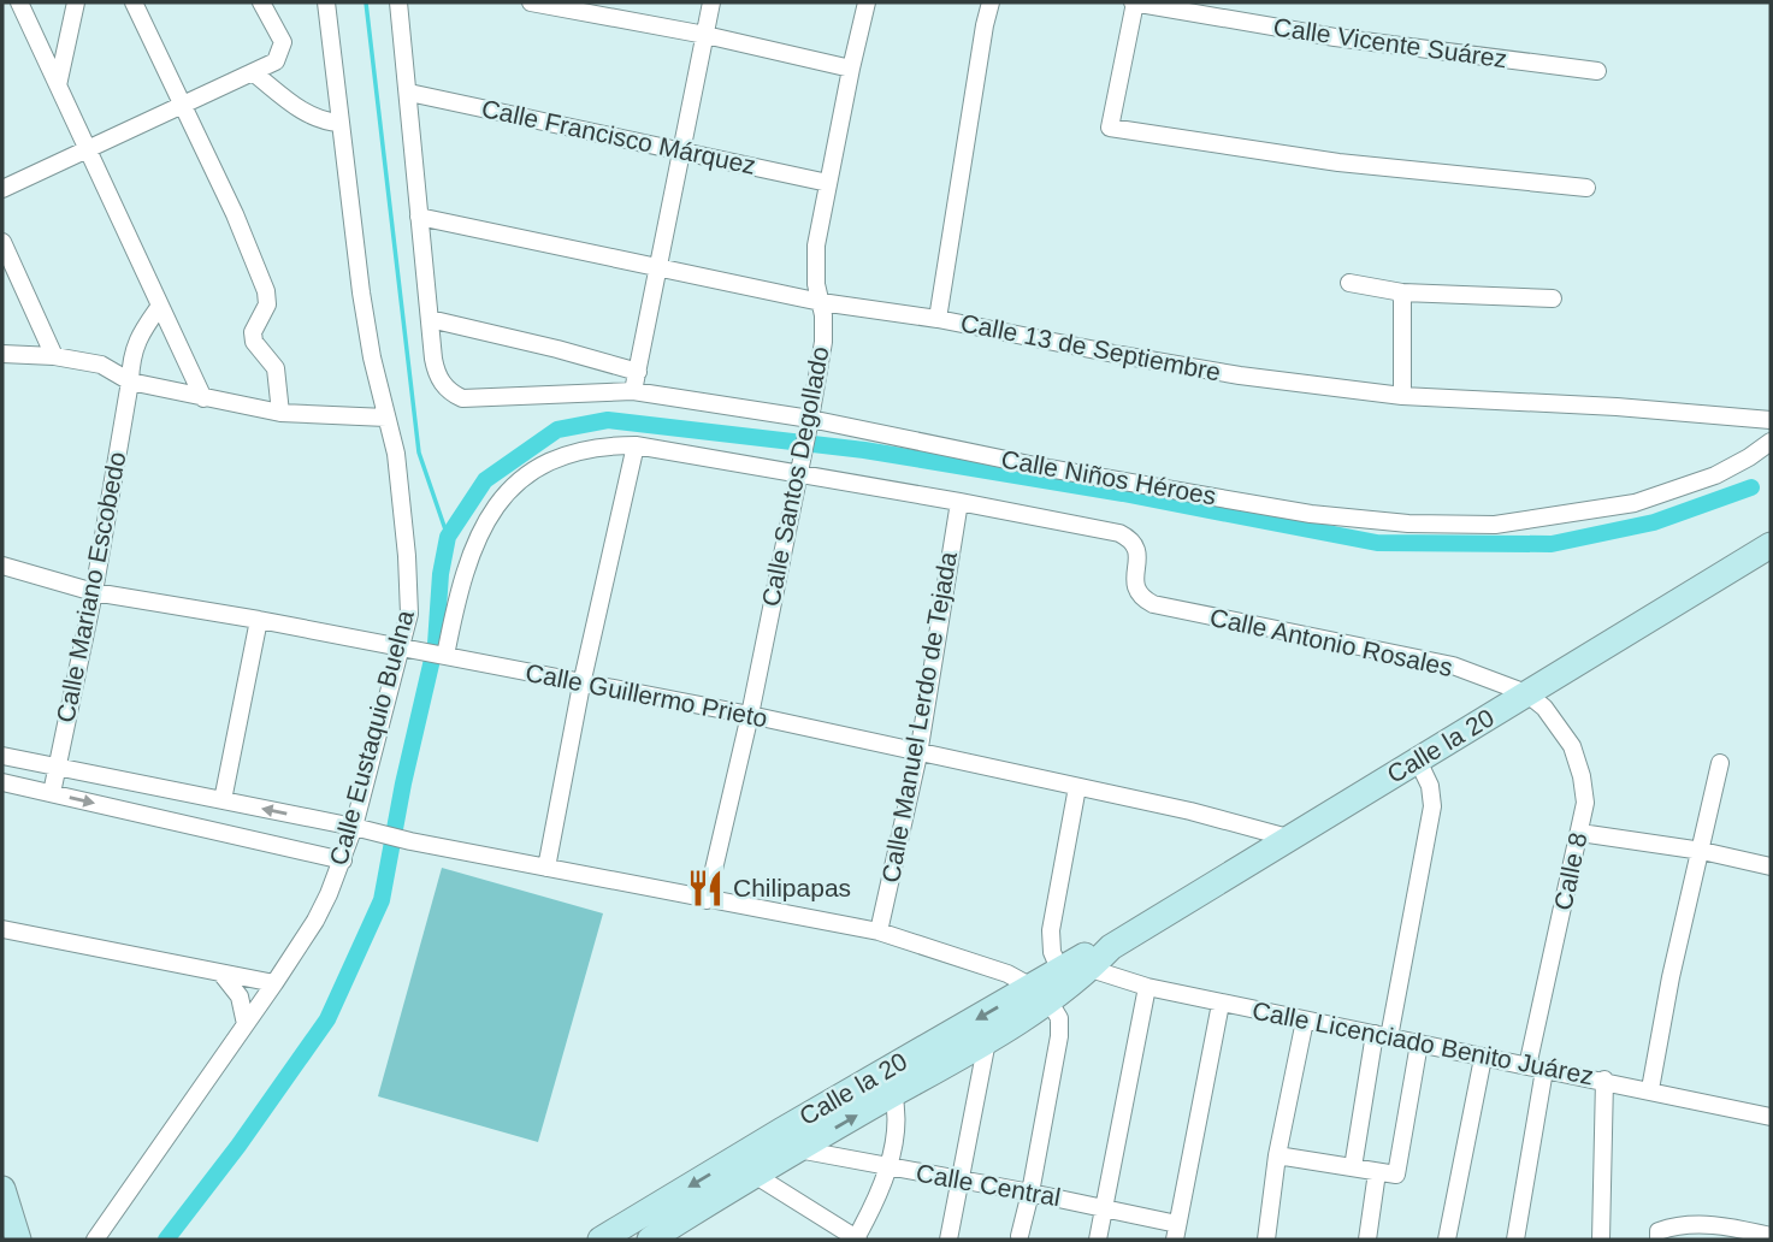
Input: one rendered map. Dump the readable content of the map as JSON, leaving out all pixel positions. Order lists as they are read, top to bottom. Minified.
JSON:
{"streets":{"street":["Calle Vicente Suárez","Calle Francisco Márquez","Calle 13 de Septiembre","Calle Santos Degollado","Calle Niños Héroes","Calle Mariano Escobedo","Calle Antonio Rosales","Calle Guillermo Prieto","Calle Manuel Lerdo de Tejada","Calle Eustaquio Buelna","Calle la 20","Calle 8","Calle Licenciado Benito Juárez","Calle Central"]},"crossings":[["Calle Francisco Márquez","Calle Santos Degollado"],["Calle 13 de Septiembre","Calle Santos Degollado"],["Calle Santos Degollado","Calle Niños Héroes"],["Calle Santos Degollado","Calle Guillermo Prieto"],["Calle Mariano Escobedo","Calle Guillermo Prieto"],["Calle Antonio Rosales","Calle Manuel Lerdo de Tejada"],["Calle Antonio Rosales","Calle la 20"],["Calle Antonio Rosales","Calle 8"],["Calle Guillermo Prieto","Calle Manuel Lerdo de Tejada"],["Calle Guillermo Prieto","Calle Eustaquio Buelna"],["Calle Guillermo Prieto","Calle la 20"],["Calle la 20","Calle 8"],["Calle la 20","Calle Licenciado Benito Juárez"],["Calle la 20","Calle Central"],["Calle 8","Calle Licenciado Benito Juárez"]],"places":{"restaurant":["Chilipapas"]}}
